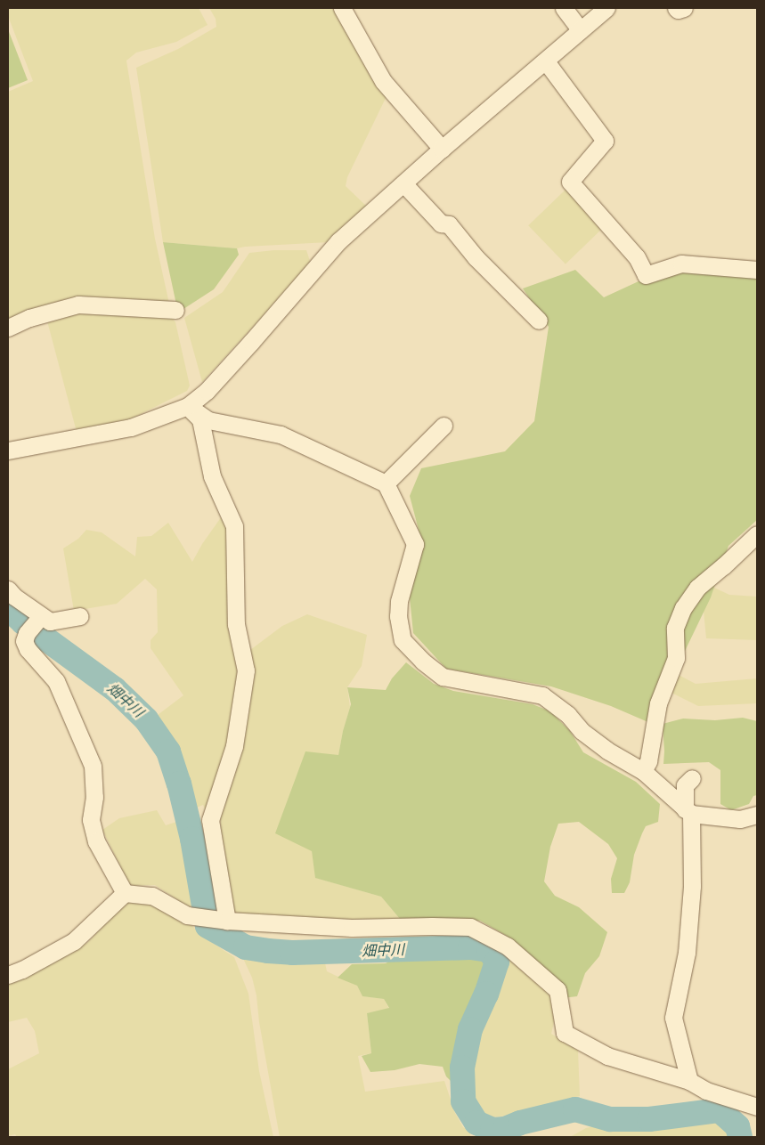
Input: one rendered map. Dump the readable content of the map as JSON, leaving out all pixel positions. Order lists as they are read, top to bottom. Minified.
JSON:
{"water":["畑中川"]}
